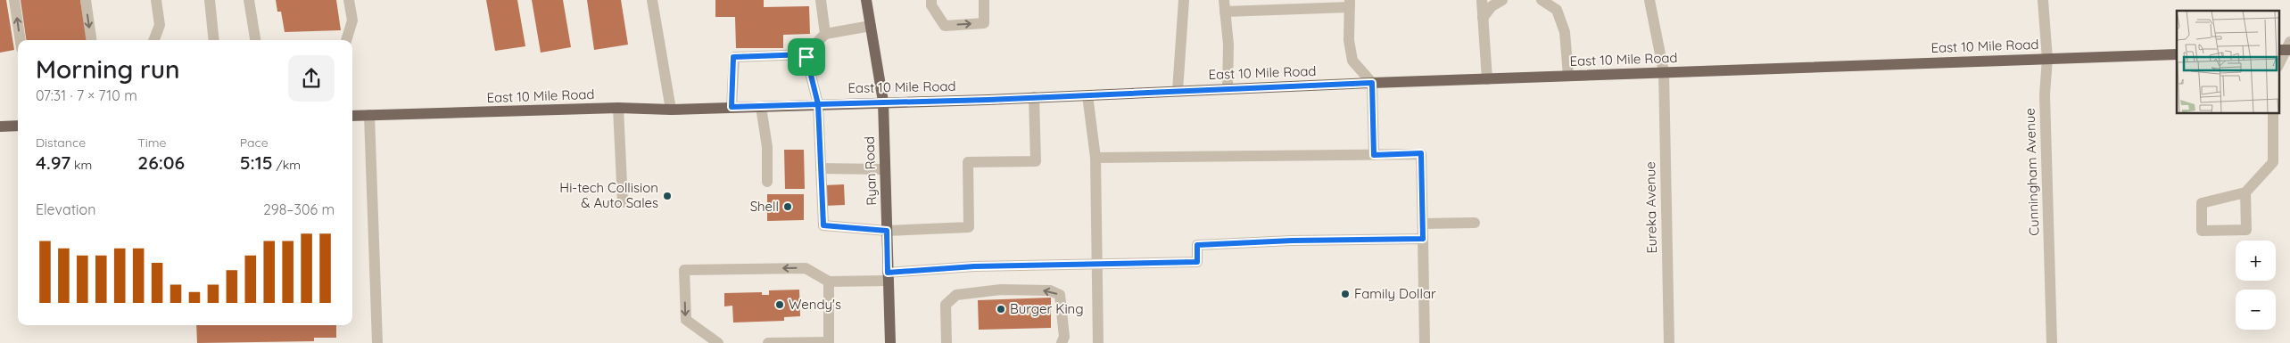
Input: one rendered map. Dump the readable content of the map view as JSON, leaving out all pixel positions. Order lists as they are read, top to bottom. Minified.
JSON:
{"streets":{"main road":["East 10 Mile Road","Ryan Road"],"street":["Cunningham Avenue","Eureka Avenue"]},"crossings":[["East 10 Mile Road","Ryan Road"],["East 10 Mile Road","Cunningham Avenue"],["East 10 Mile Road","Eureka Avenue"]],"places":["Hi-tech Collision & Auto Sales","Shell","Family Dollar","Wendy's","Burger King"],"page":{"heading":["Morning run","07:31 · 7 × 710 m"],"stats":[["Distance","4.97 km"],["Time","26:06"],["Pace","5:15 /km"]],"chart":["Elevation","298–306 m"],"map_buttons":["+","−"]}}
